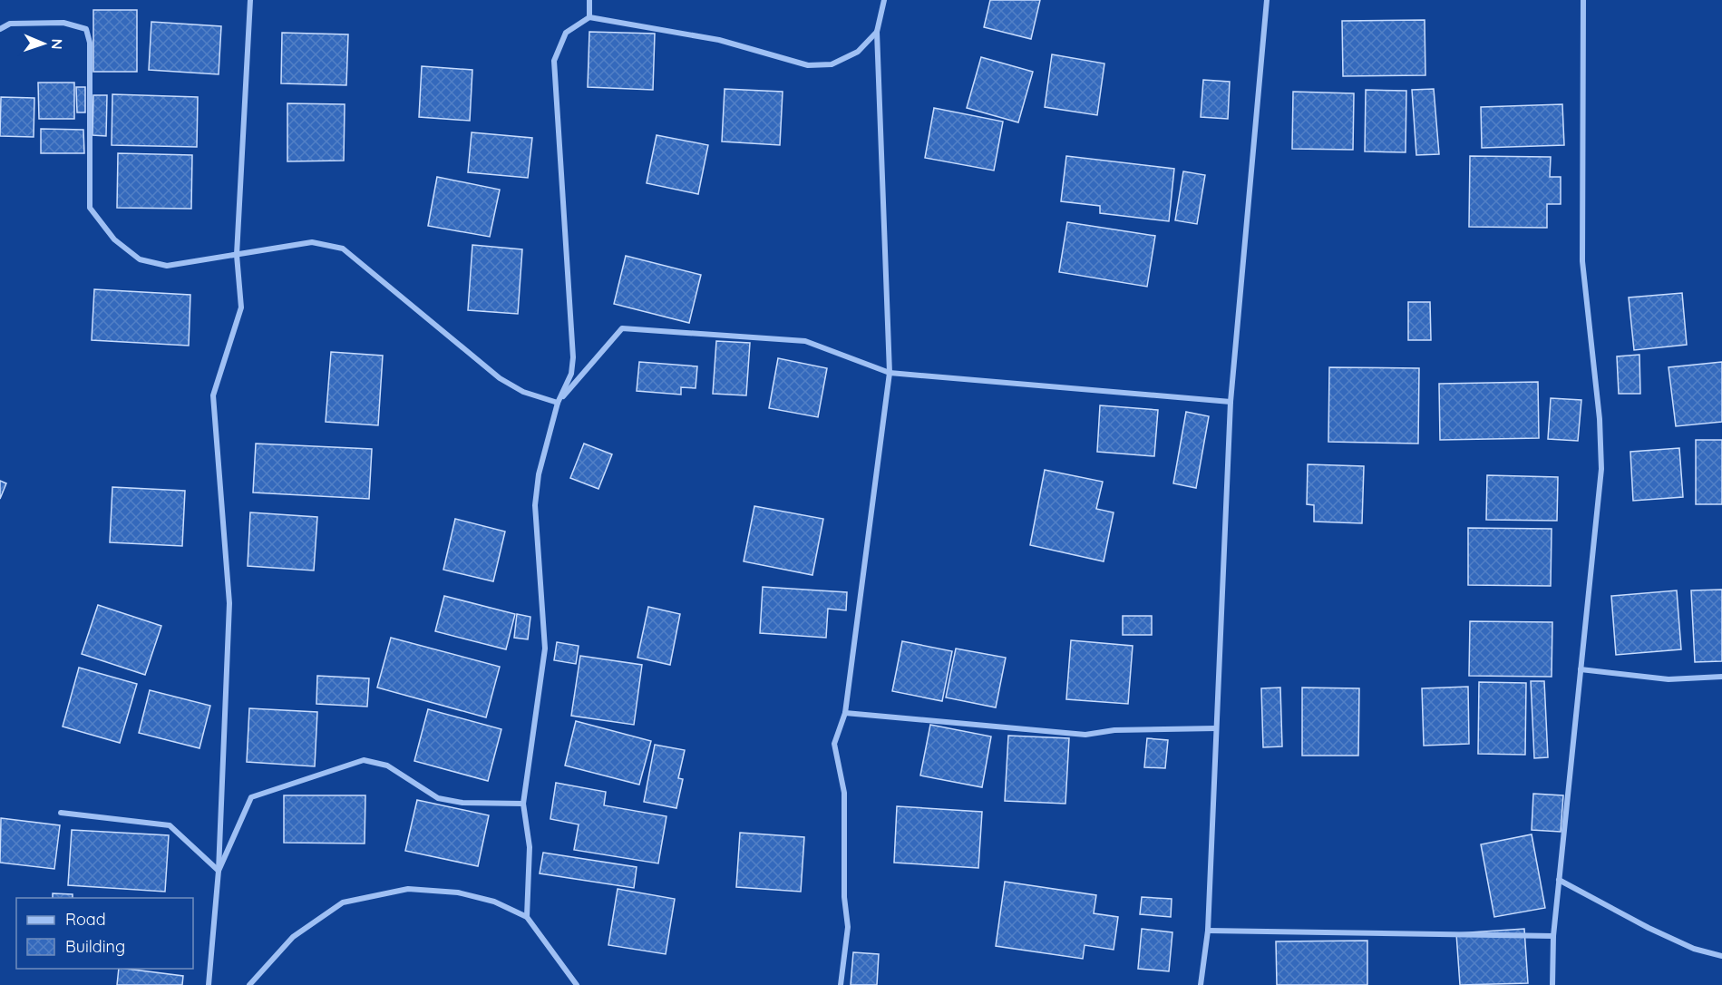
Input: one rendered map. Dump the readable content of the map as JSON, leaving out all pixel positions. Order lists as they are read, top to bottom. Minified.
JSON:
{"legend":["Road","Building"],"north":"right"}
